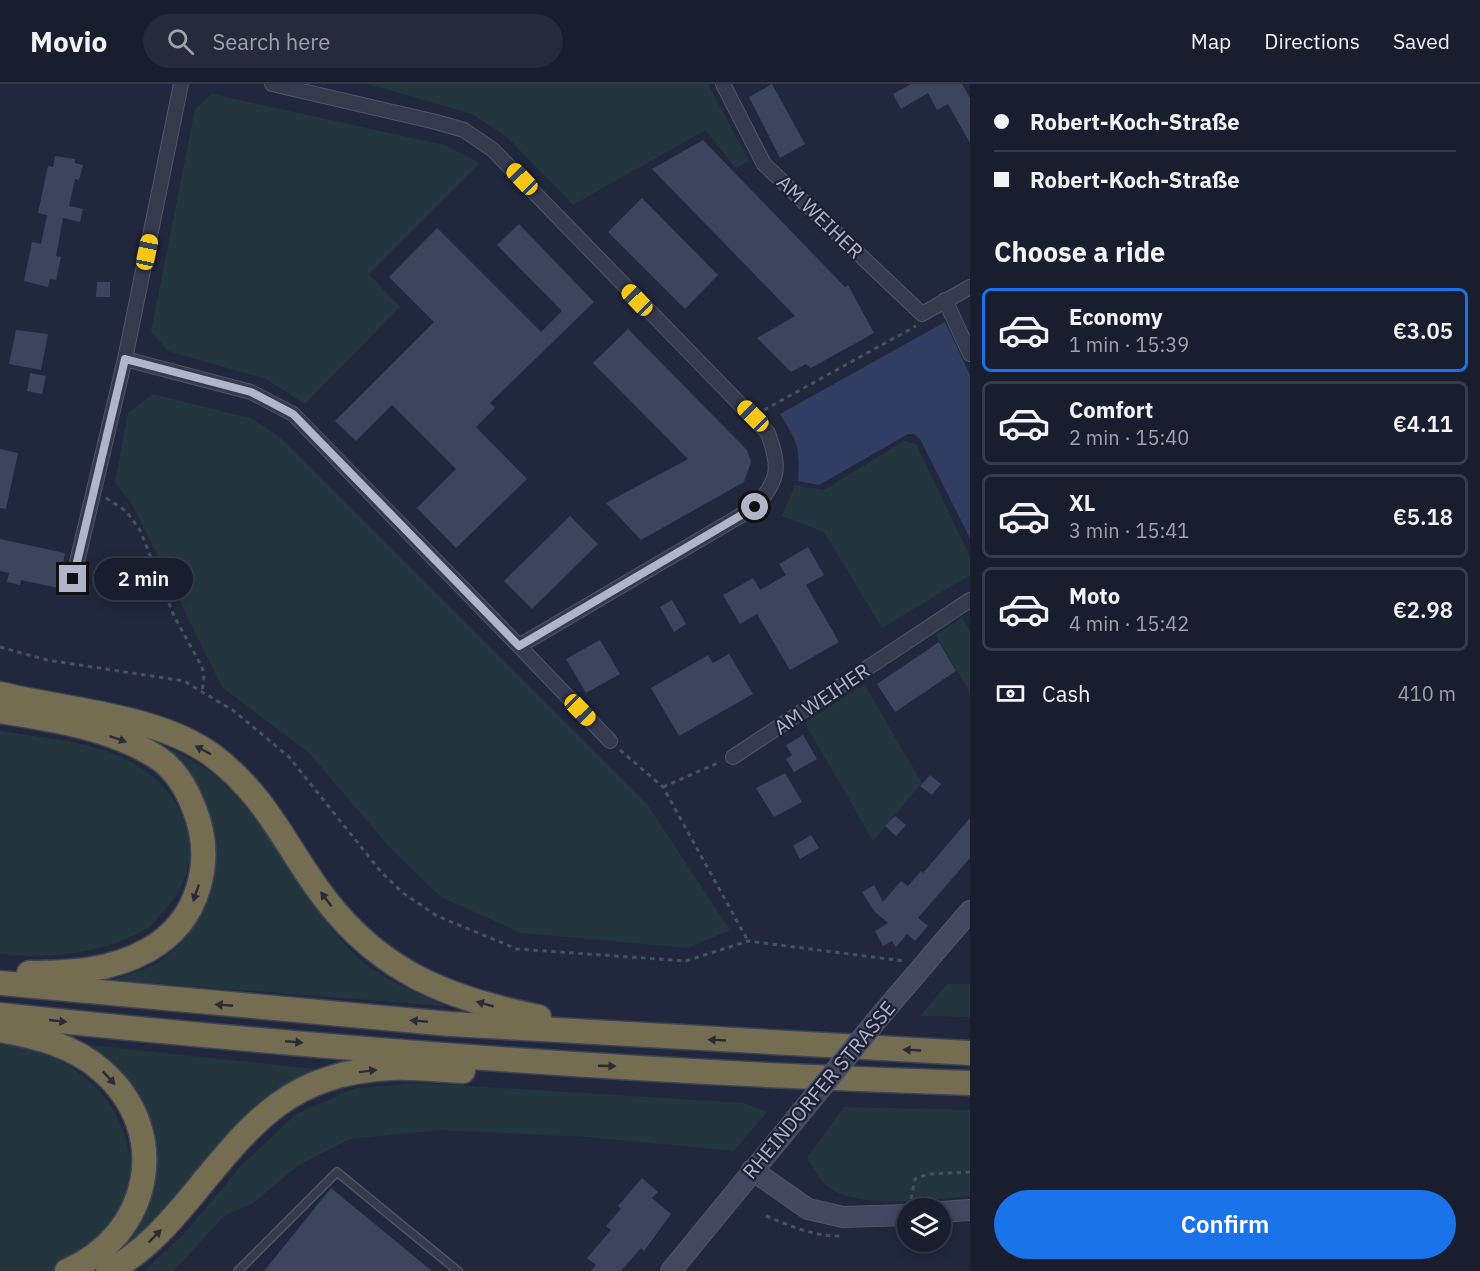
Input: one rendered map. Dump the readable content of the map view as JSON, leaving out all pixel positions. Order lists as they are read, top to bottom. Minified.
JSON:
{"streets":{"main road":["RHEINDORFER STRASSE"],"street":["AM WEIHER"]},"page":{"header":"Movio","search":"Search here","nav":["Map","Directions","Saved"],"banner":["Robert-Koch-Straße","Robert-Koch-Straße"],"heading":"Choose a ride","list":[{"name":"Economy","note":"1 min · 15:39","value":"€3.05"},{"name":"Comfort","note":"2 min · 15:40","value":"€4.11"},{"name":"XL","note":"3 min · 15:41","value":"€5.18"},{"name":"Moto","note":"4 min · 15:42","value":"€2.98"}],"bubble":"2 min","pay":["Cash","410 m"],"buttons":"Confirm"}}
